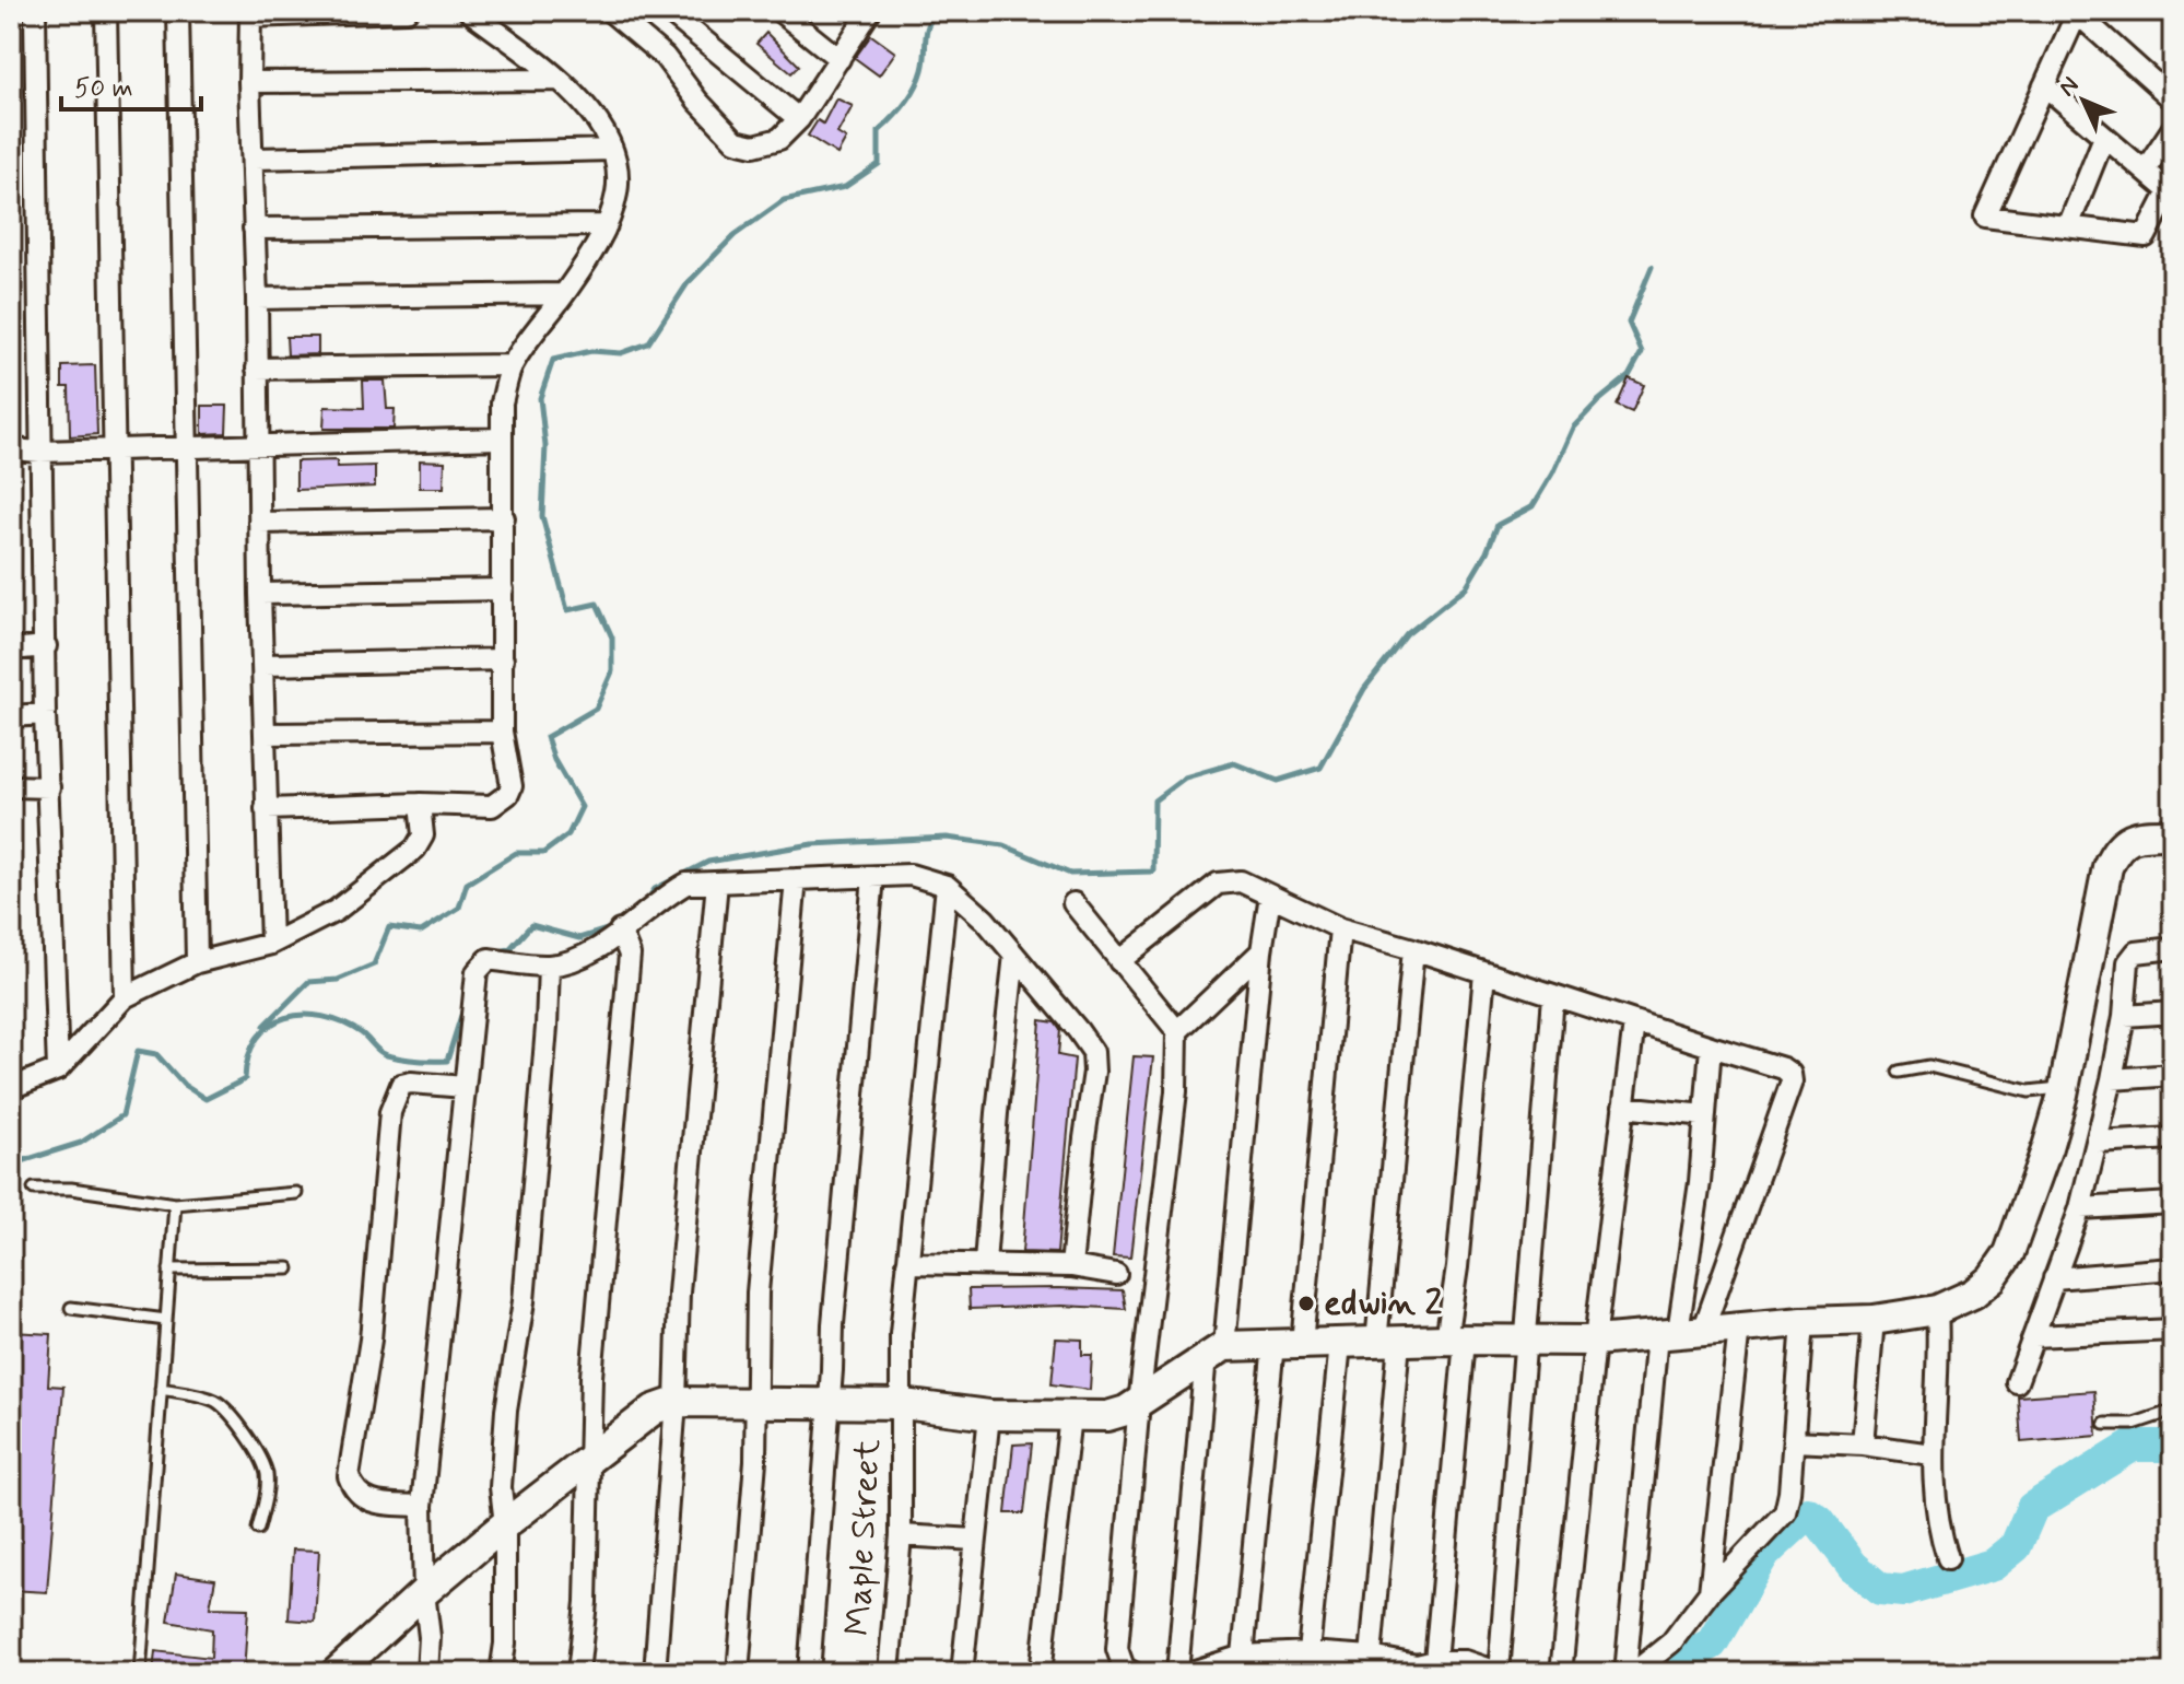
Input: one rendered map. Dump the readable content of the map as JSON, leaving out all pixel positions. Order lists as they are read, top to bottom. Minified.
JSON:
{"streets":{"street":["Maple Street"]},"places":["edwin 2"],"scale_bar":"50 m","north":"top left"}
